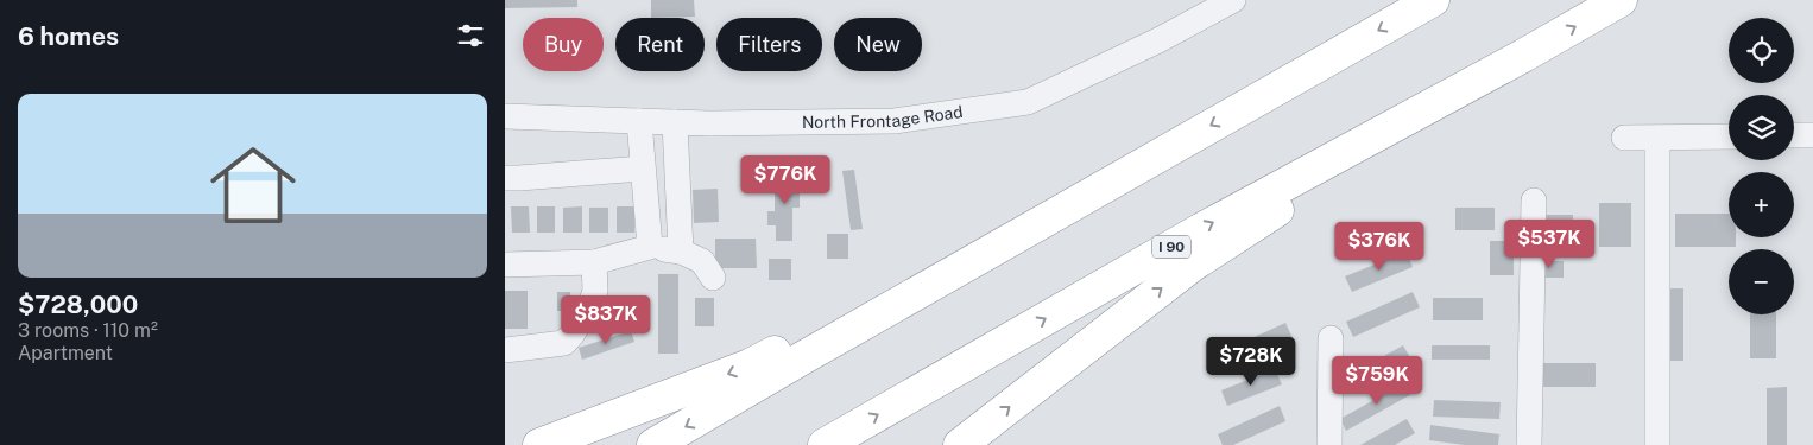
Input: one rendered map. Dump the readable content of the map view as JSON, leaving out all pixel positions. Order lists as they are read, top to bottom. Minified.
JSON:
{"streets":{"highway":["I 90"],"street":["North Frontage Road"]},"page":{"heading":"6 homes","map_buttons":["+","−"],"chip":["Buy","Rent","Filters","New"],"list":[{"name":"$728,000","note":"3 rooms · 110 m² · Apartment"}],"price":["$776K","$537K","$376K","$837K","$728K","$759K"]}}
